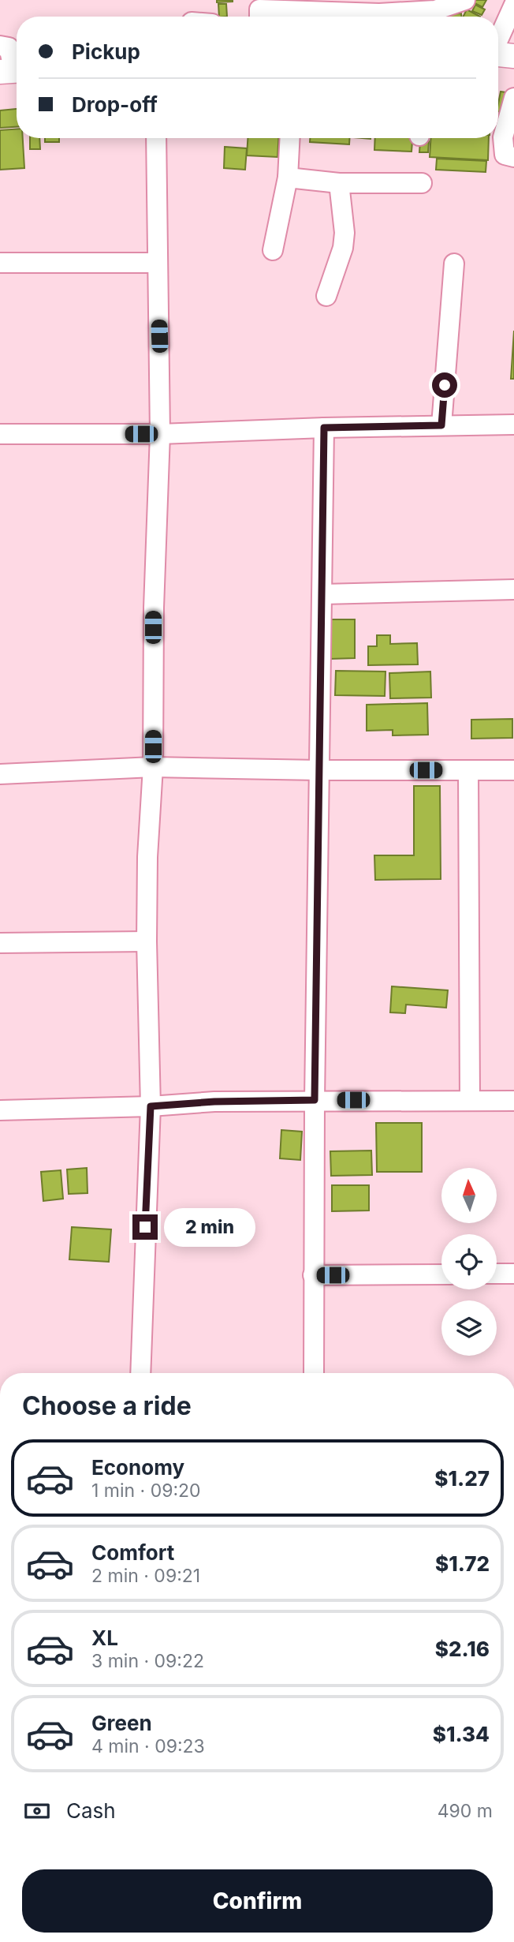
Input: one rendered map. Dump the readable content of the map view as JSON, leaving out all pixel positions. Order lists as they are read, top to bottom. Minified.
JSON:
{"north":"top","page":{"banner":["Pickup","Drop-off"],"bubble":"2 min","heading":"Choose a ride","list":[{"name":"Economy","note":"1 min · 09:20","value":"$1.27"},{"name":"Comfort","note":"2 min · 09:21","value":"$1.72"},{"name":"XL","note":"3 min · 09:22","value":"$2.16"},{"name":"Green","note":"4 min · 09:23","value":"$1.34"}],"pay":["Cash","490 m"],"buttons":"Confirm"}}
